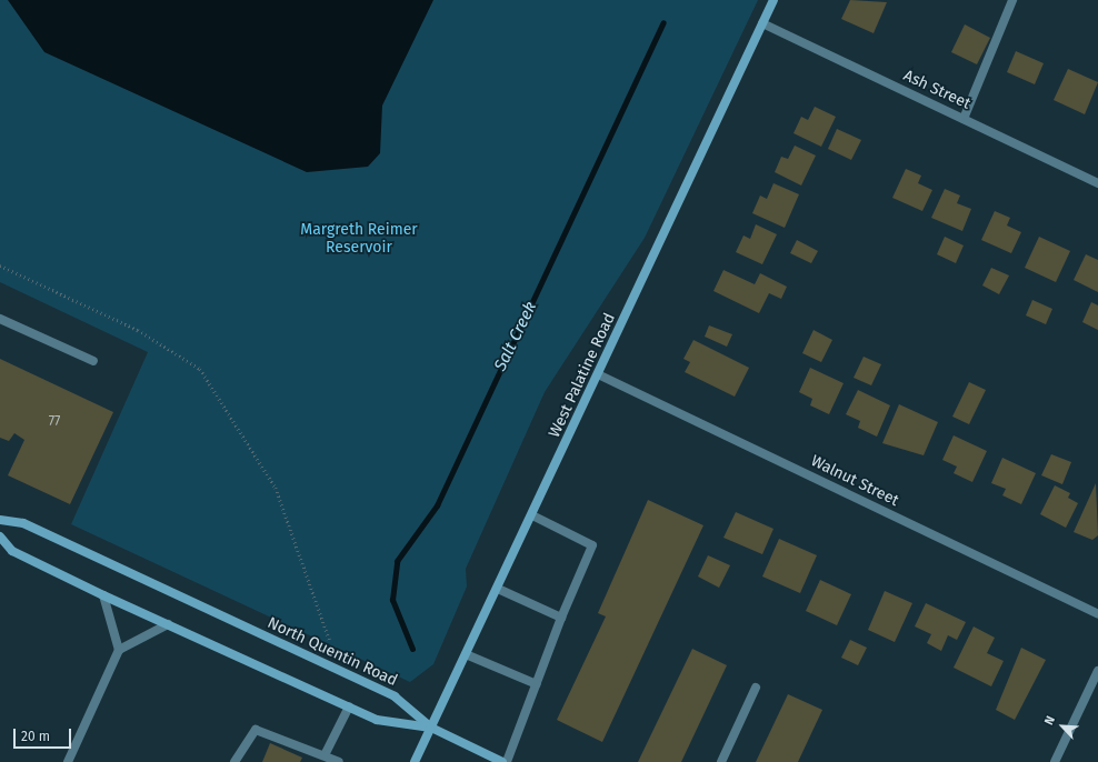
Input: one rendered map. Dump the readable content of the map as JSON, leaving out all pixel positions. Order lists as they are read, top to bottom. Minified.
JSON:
{"streets":{"main road":["West Palatine Road","North Quentin Road"],"street":["Ash Street","Walnut Street"]},"crossings":[["Ash Street","West Palatine Road"],["West Palatine Road","Walnut Street"],["West Palatine Road","North Quentin Road"]],"water":["Salt Creek"],"parks":["Margreth Reimer Reservoir"],"house_numbers":["77"],"scale_bar":"20 m","north":"top left"}
